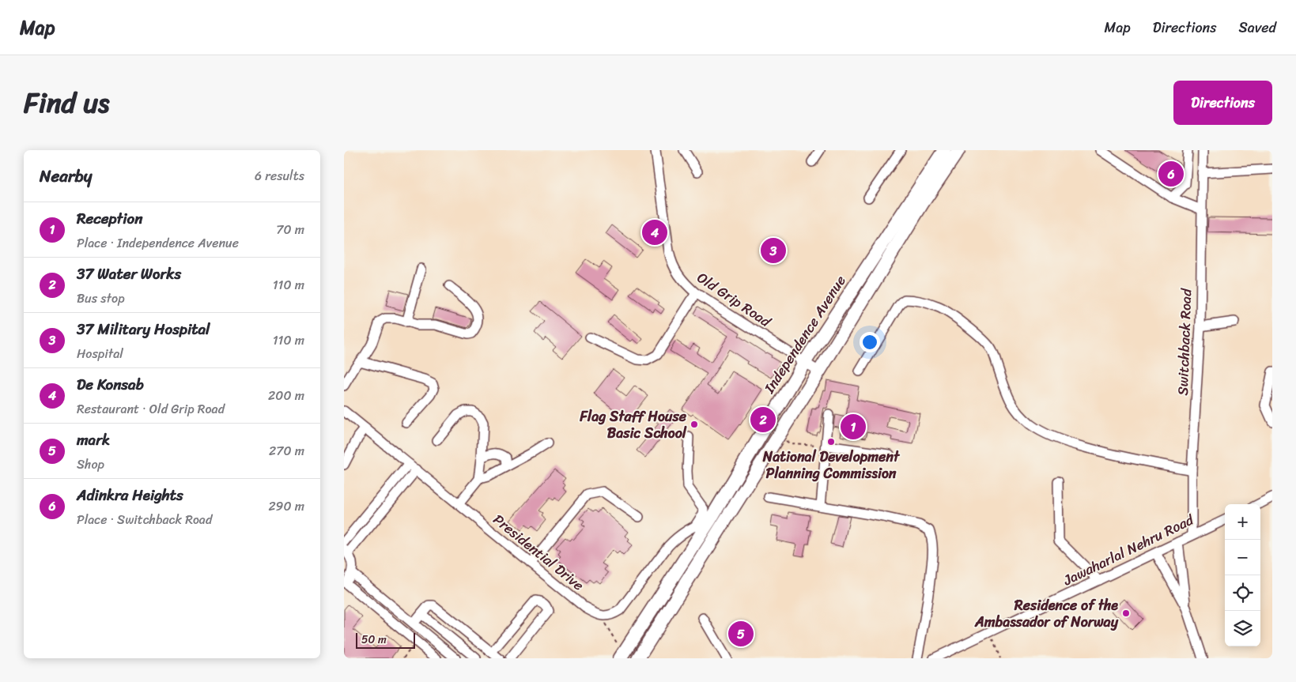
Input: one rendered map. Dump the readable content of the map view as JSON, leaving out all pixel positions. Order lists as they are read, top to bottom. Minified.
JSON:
{"streets":{"highway":["Independence Avenue"],"street":["Old Grip Road","Switchback Road","Jawaharlal Nehru Road","Presidential Drive"]},"crossings":[["Old Grip Road","Independence Avenue"],["Switchback Road","Jawaharlal Nehru Road"]],"places":["Flag Staff House Basic School","National Development Planning Commission","Residence of the Ambassador of Norway"],"scale_bar":"50 m","page":{"header":"Map","nav":["Map","Directions","Saved"],"title":"Find us","buttons":"Directions","heading":["Nearby","6 results"],"pins":["6","4","3","2","1","5"],"list":[{"mark":"1","name":"Reception","note":"Place · Independence Avenue","value":"70 m"},{"mark":"2","name":"37 Water Works","note":"Bus stop","value":"110 m"},{"mark":"3","name":"37 Military Hospital","note":"Hospital","value":"110 m"},{"mark":"4","name":"De Konsab","note":"Restaurant · Old Grip Road","value":"200 m"},{"mark":"5","name":"mark","note":"Shop","value":"270 m"},{"mark":"6","name":"Adinkra Heights","note":"Place · Switchback Road","value":"290 m"}],"map_buttons":["+","−"],"scale":"50 m"}}
